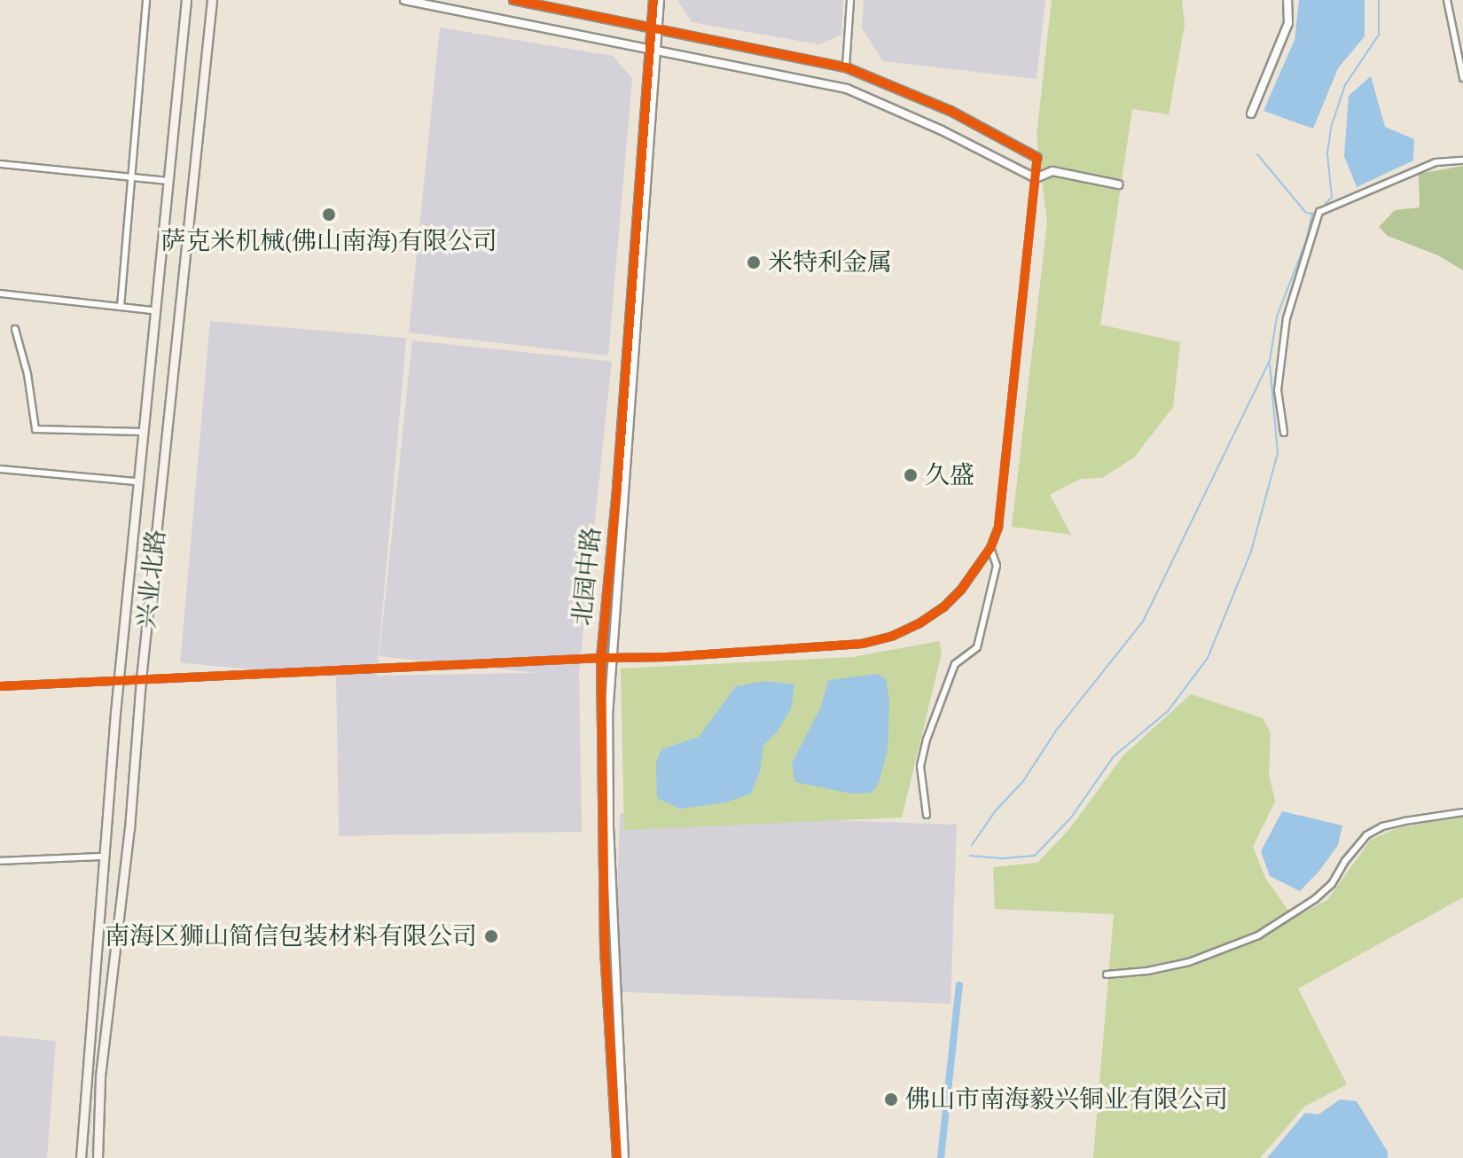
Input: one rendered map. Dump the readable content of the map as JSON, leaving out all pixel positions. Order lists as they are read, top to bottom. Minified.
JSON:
{"streets":{"main road":["兴业北路"],"street":["北园中路"]},"places":["萨克米机械(佛山南海)有限公司","米特利金属","久盛","南海区狮山简信包装材料有限公司","佛山市南海毅兴铜业有限公司"]}
